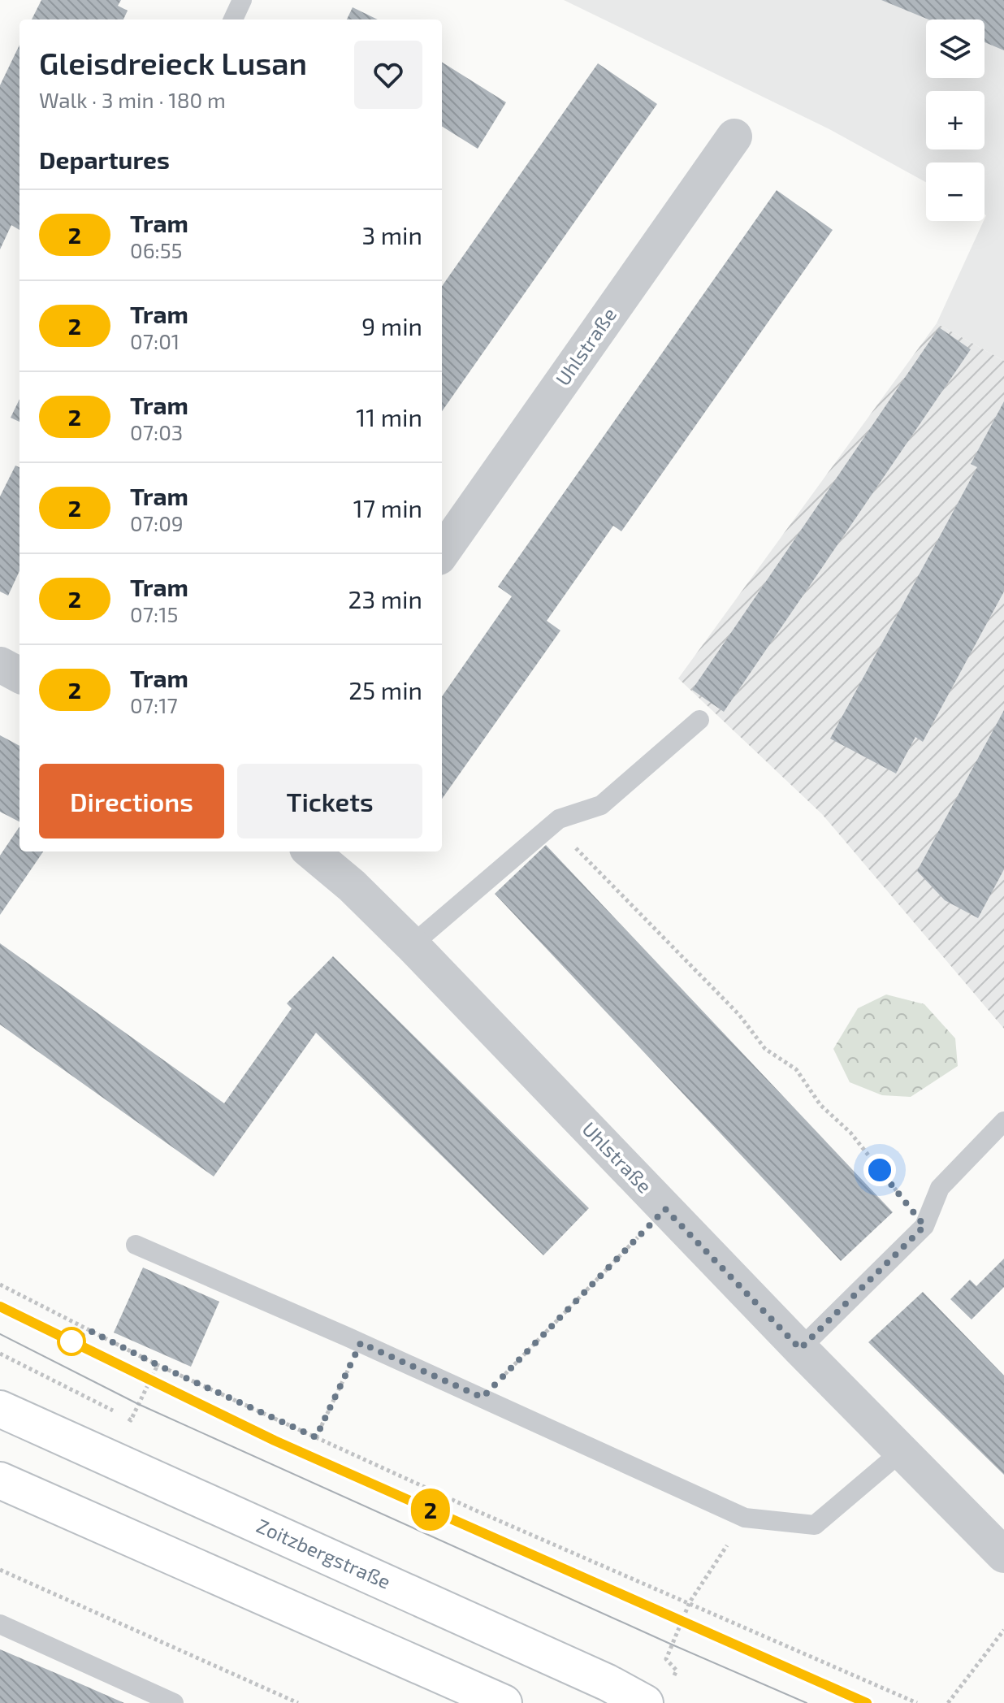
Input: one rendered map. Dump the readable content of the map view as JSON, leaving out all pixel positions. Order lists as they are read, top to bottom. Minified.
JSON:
{"streets":{"main road":["Zoitzbergstraße"],"street":["Uhlstraße"]},"lines":["tram line 2"],"page":{"on_map":"2","map_buttons":["+","−"],"heading":[["Gleisdreieck Lusan","Walk · 3 min · 180 m"],"Departures"],"list":[{"mark":"2","name":"Tram","note":"06:55","value":"3 min"},{"mark":"2","name":"Tram","note":"07:01","value":"9 min"},{"mark":"2","name":"Tram","note":"07:03","value":"11 min"},{"mark":"2","name":"Tram","note":"07:09","value":"17 min"},{"mark":"2","name":"Tram","note":"07:15","value":"23 min"},{"mark":"2","name":"Tram","note":"07:17","value":"25 min"}],"buttons":["Directions","Tickets"]}}
